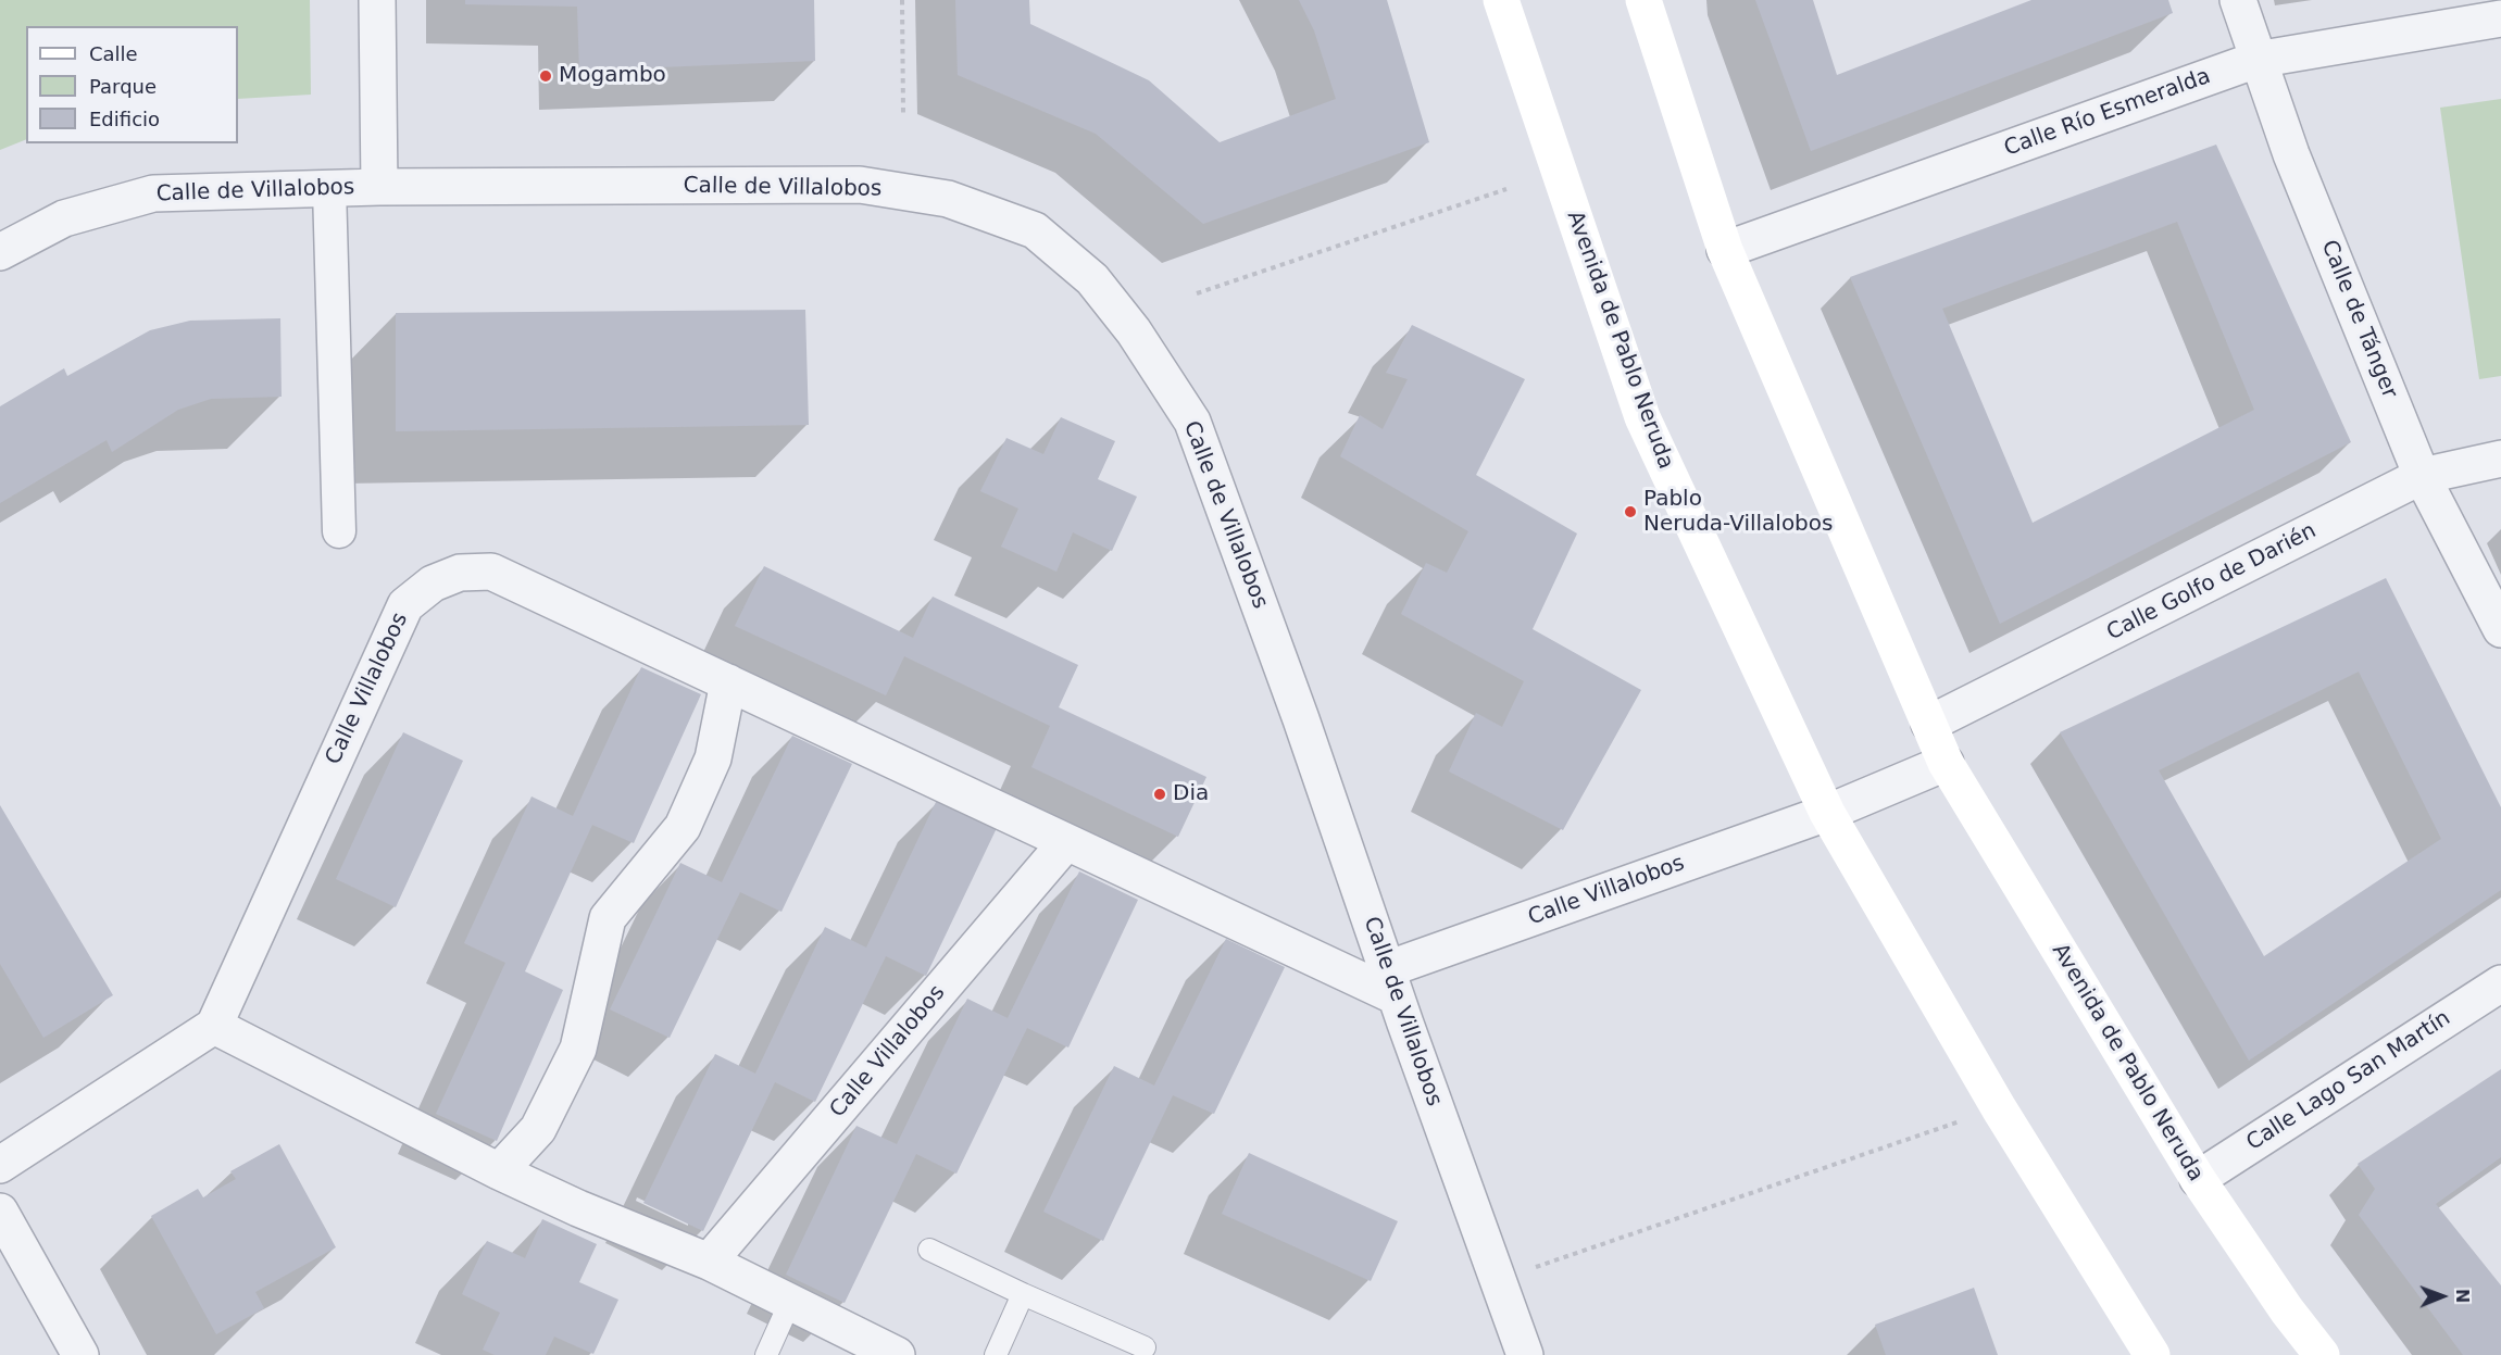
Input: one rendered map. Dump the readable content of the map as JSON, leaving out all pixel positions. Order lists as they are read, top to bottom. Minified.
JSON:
{"streets":{"main road":["Avenida de Pablo Neruda"],"street":["Calle Río Esmeralda","Calle de Villalobos","Calle de Tánger","Calle Golfo de Darién","Calle Villalobos","Calle Lago San Martín"]},"crossings":[["Calle Río Esmeralda","Calle de Tánger"],["Calle Río Esmeralda","Avenida de Pablo Neruda"],["Calle de Villalobos","Calle Villalobos"],["Calle de Tánger","Calle Golfo de Darién"],["Avenida de Pablo Neruda","Calle Golfo de Darién"],["Avenida de Pablo Neruda","Calle Villalobos"],["Avenida de Pablo Neruda","Calle Lago San Martín"]],"places":["Mogambo","Pablo Neruda-Villalobos","Dia"],"legend":["Calle","Parque","Edificio"],"north":"right"}
